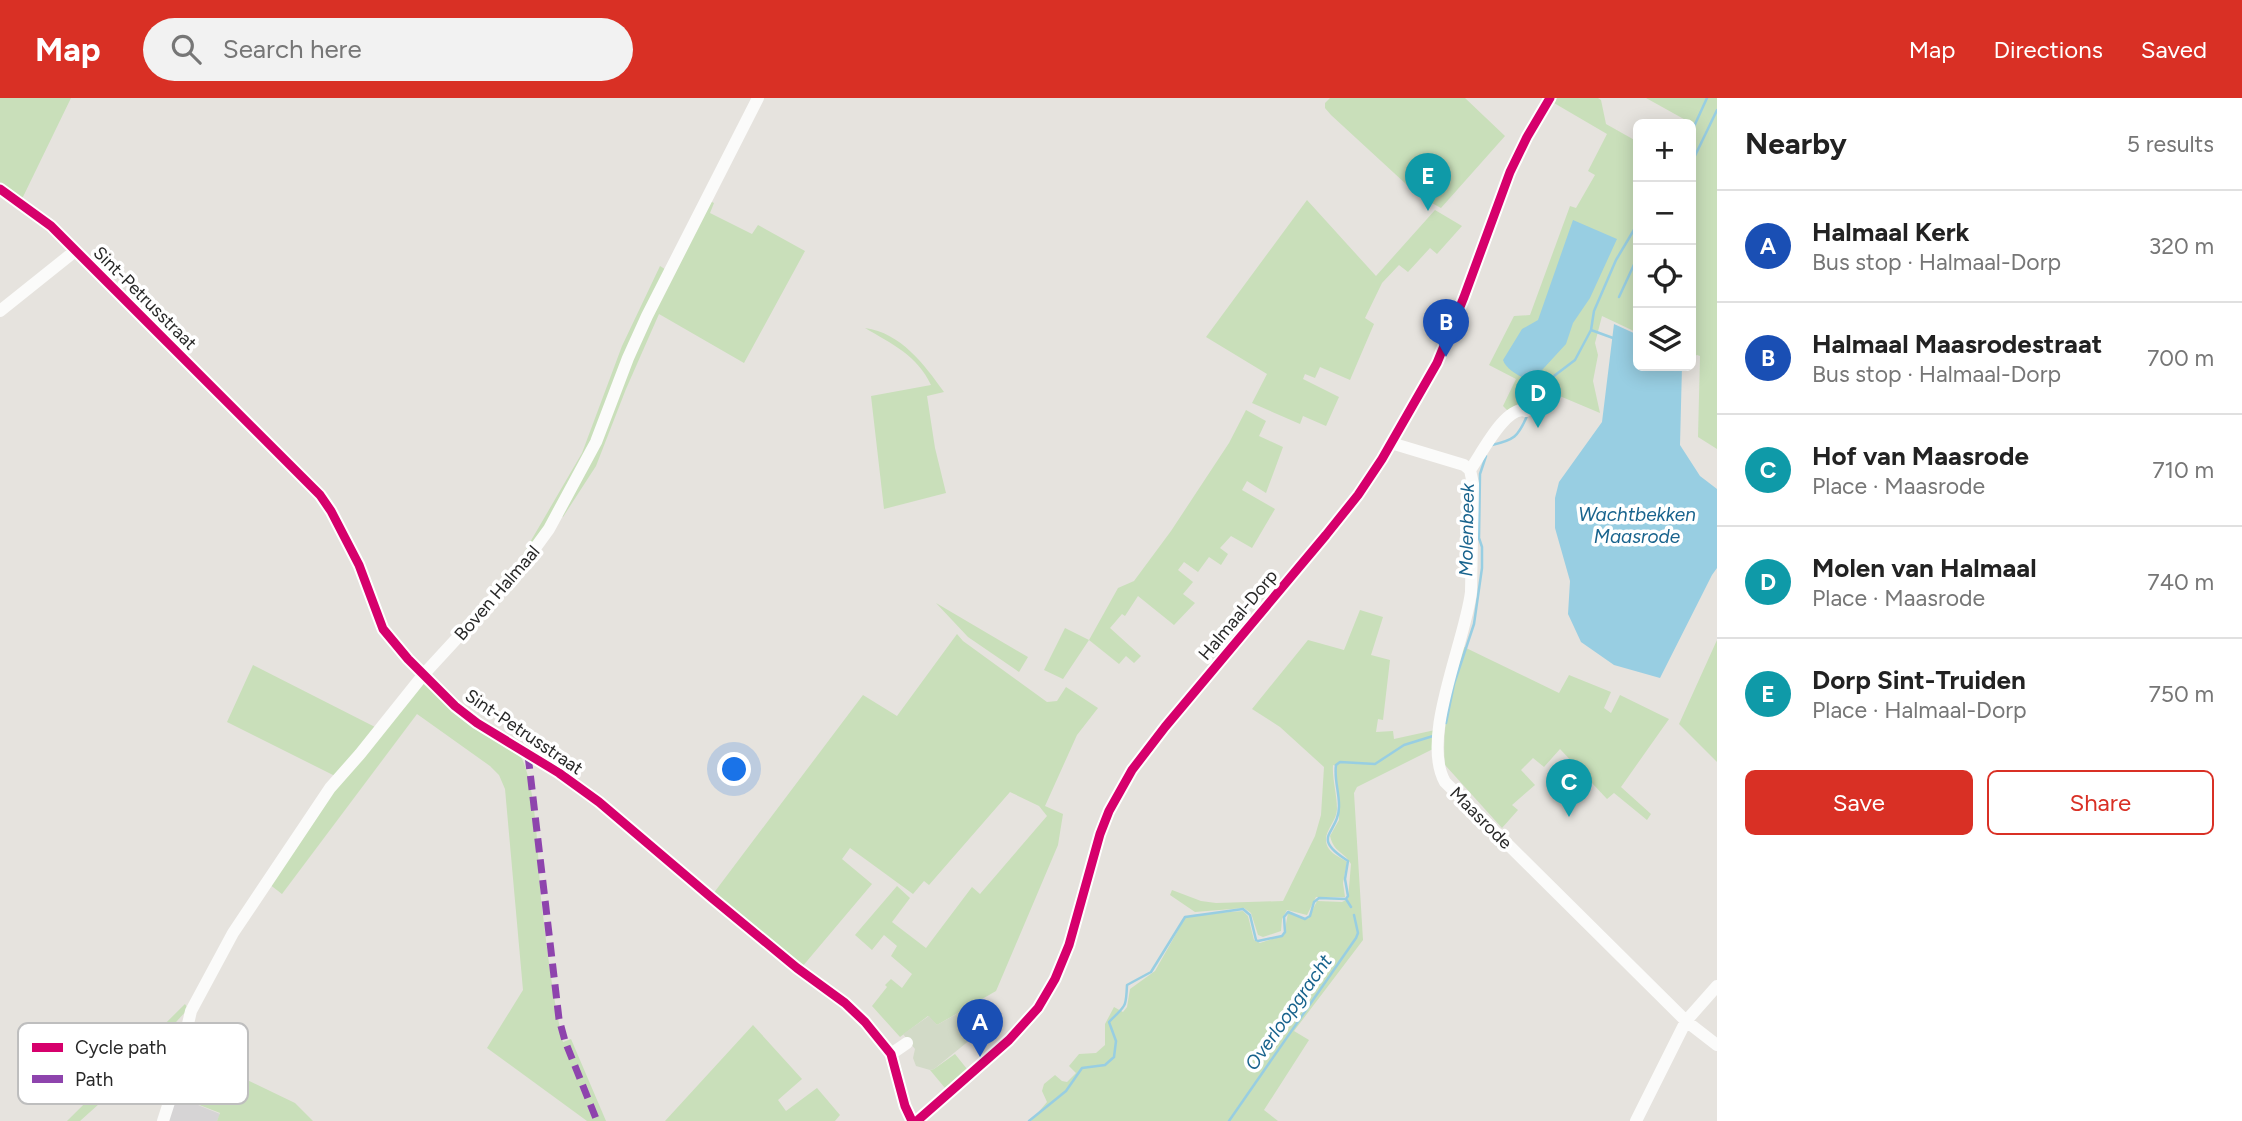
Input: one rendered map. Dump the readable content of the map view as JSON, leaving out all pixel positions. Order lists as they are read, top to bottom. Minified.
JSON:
{"streets":{"street":["Sint-Petrusstraat","Boven Halmaal","Halmaal-Dorp","Maasrode"]},"crossings":[["Sint-Petrusstraat","Boven Halmaal"]],"water":["Wachtbekken Maasrode","Molenbeek","Overloopgracht"],"legend":["Cycle path","Path"],"page":{"header":"Map","search":"Search here","nav":["Map","Directions","Saved"],"heading":["Nearby","5 results"],"map_buttons":["+","−"],"pins":["E","B","D","C","A"],"list":[{"mark":"A","name":"Halmaal Kerk","note":"Bus stop · Halmaal-Dorp","value":"320 m"},{"mark":"B","name":"Halmaal Maasrodestraat","note":"Bus stop · Halmaal-Dorp","value":"700 m"},{"mark":"C","name":"Hof van Maasrode","note":"Place · Maasrode","value":"710 m"},{"mark":"D","name":"Molen van Halmaal","note":"Place · Maasrode","value":"740 m"},{"mark":"E","name":"Dorp Sint-Truiden","note":"Place · Halmaal-Dorp","value":"750 m"}],"buttons":["Save","Share"]}}
